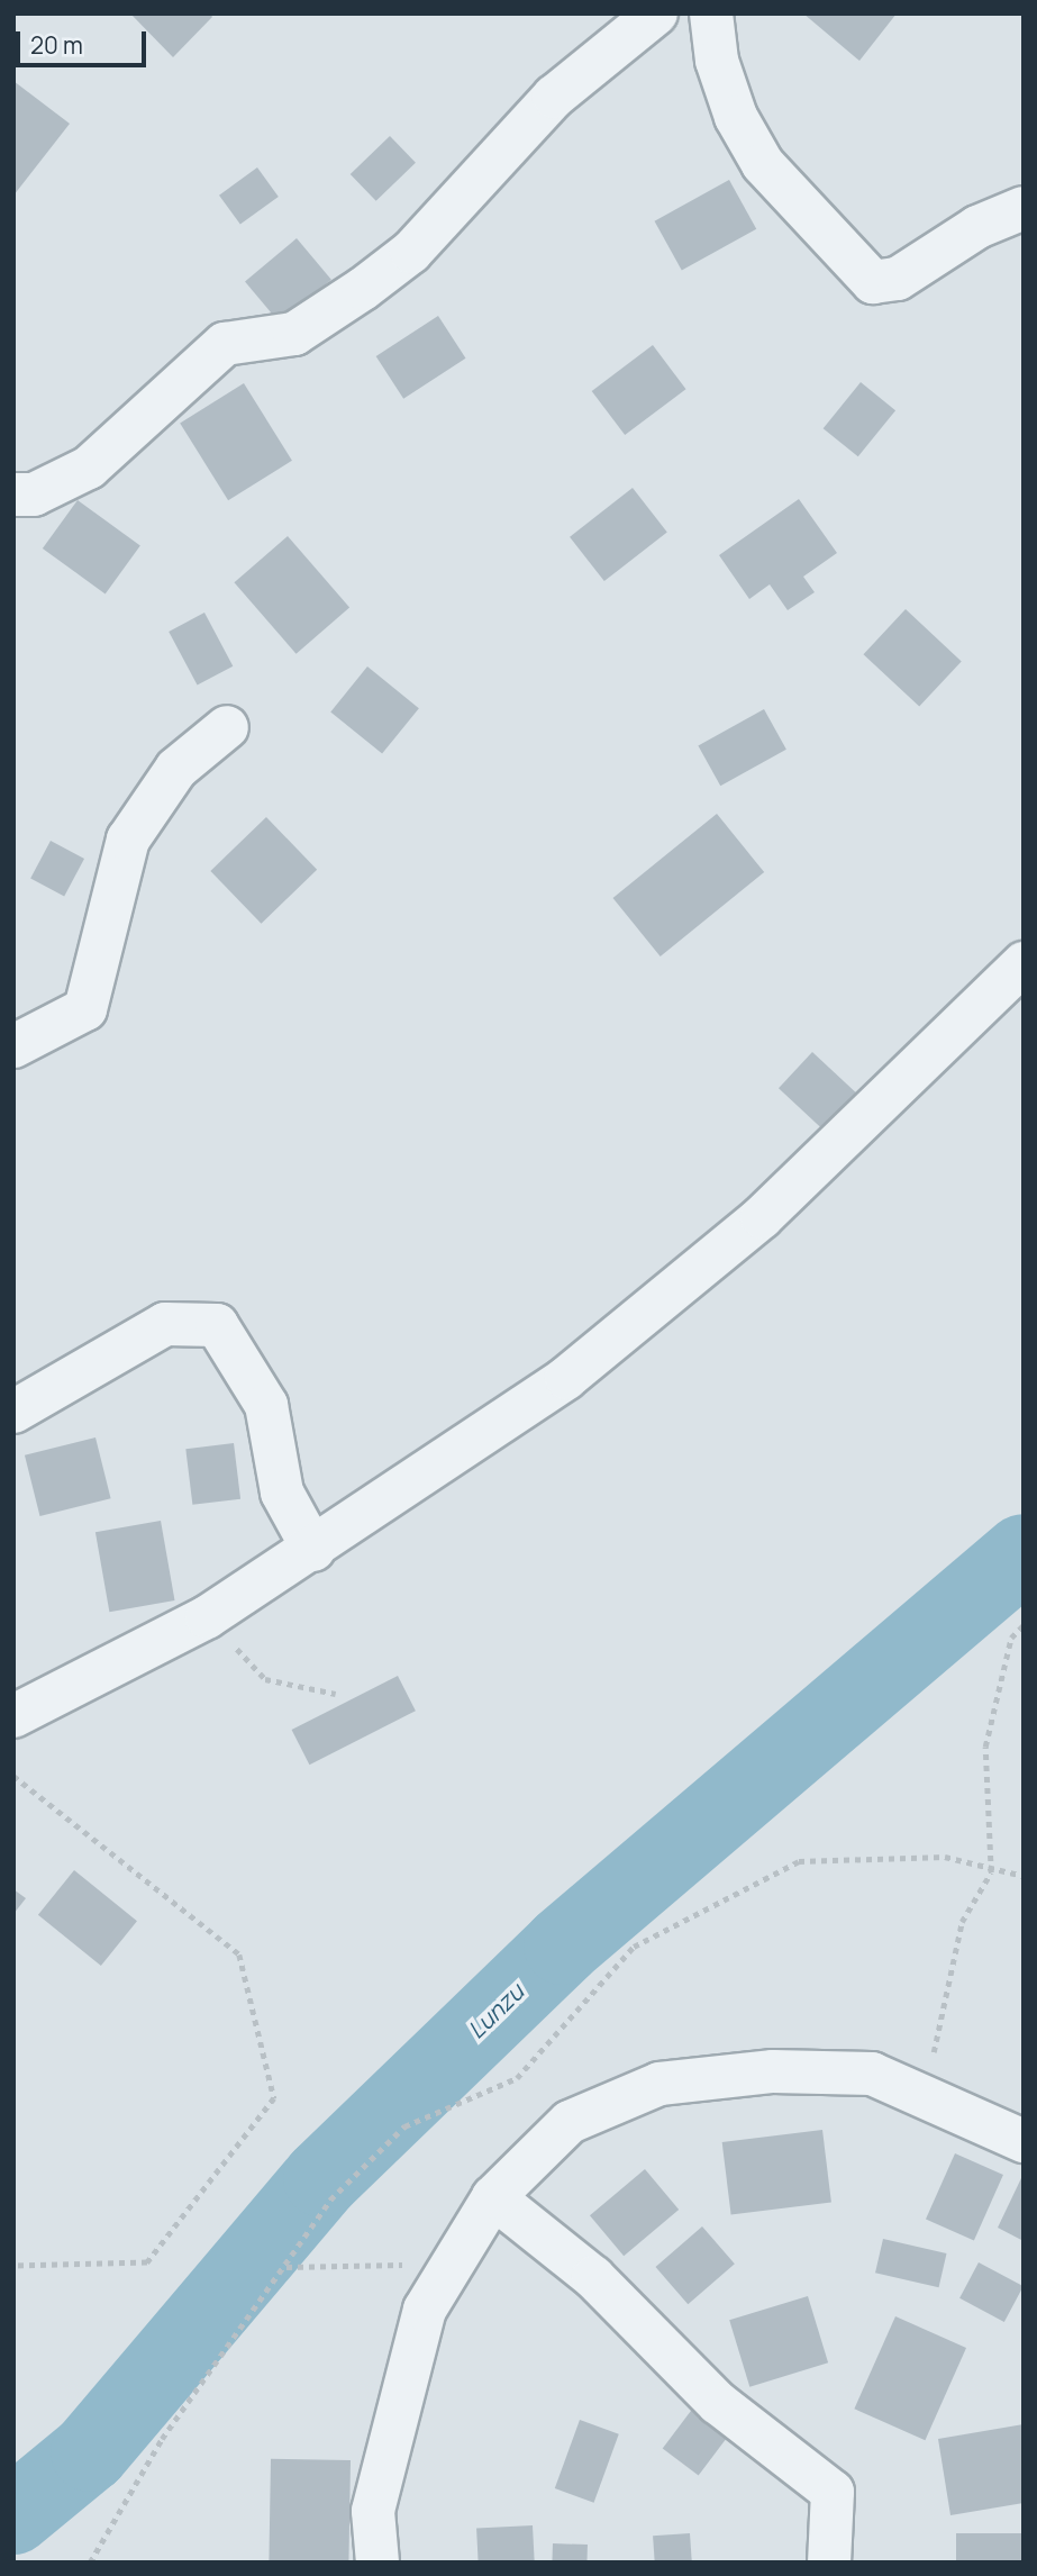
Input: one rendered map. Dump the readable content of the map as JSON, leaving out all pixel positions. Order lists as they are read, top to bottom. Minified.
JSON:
{"water":["Lunzu"],"scale_bar":"20 m"}
